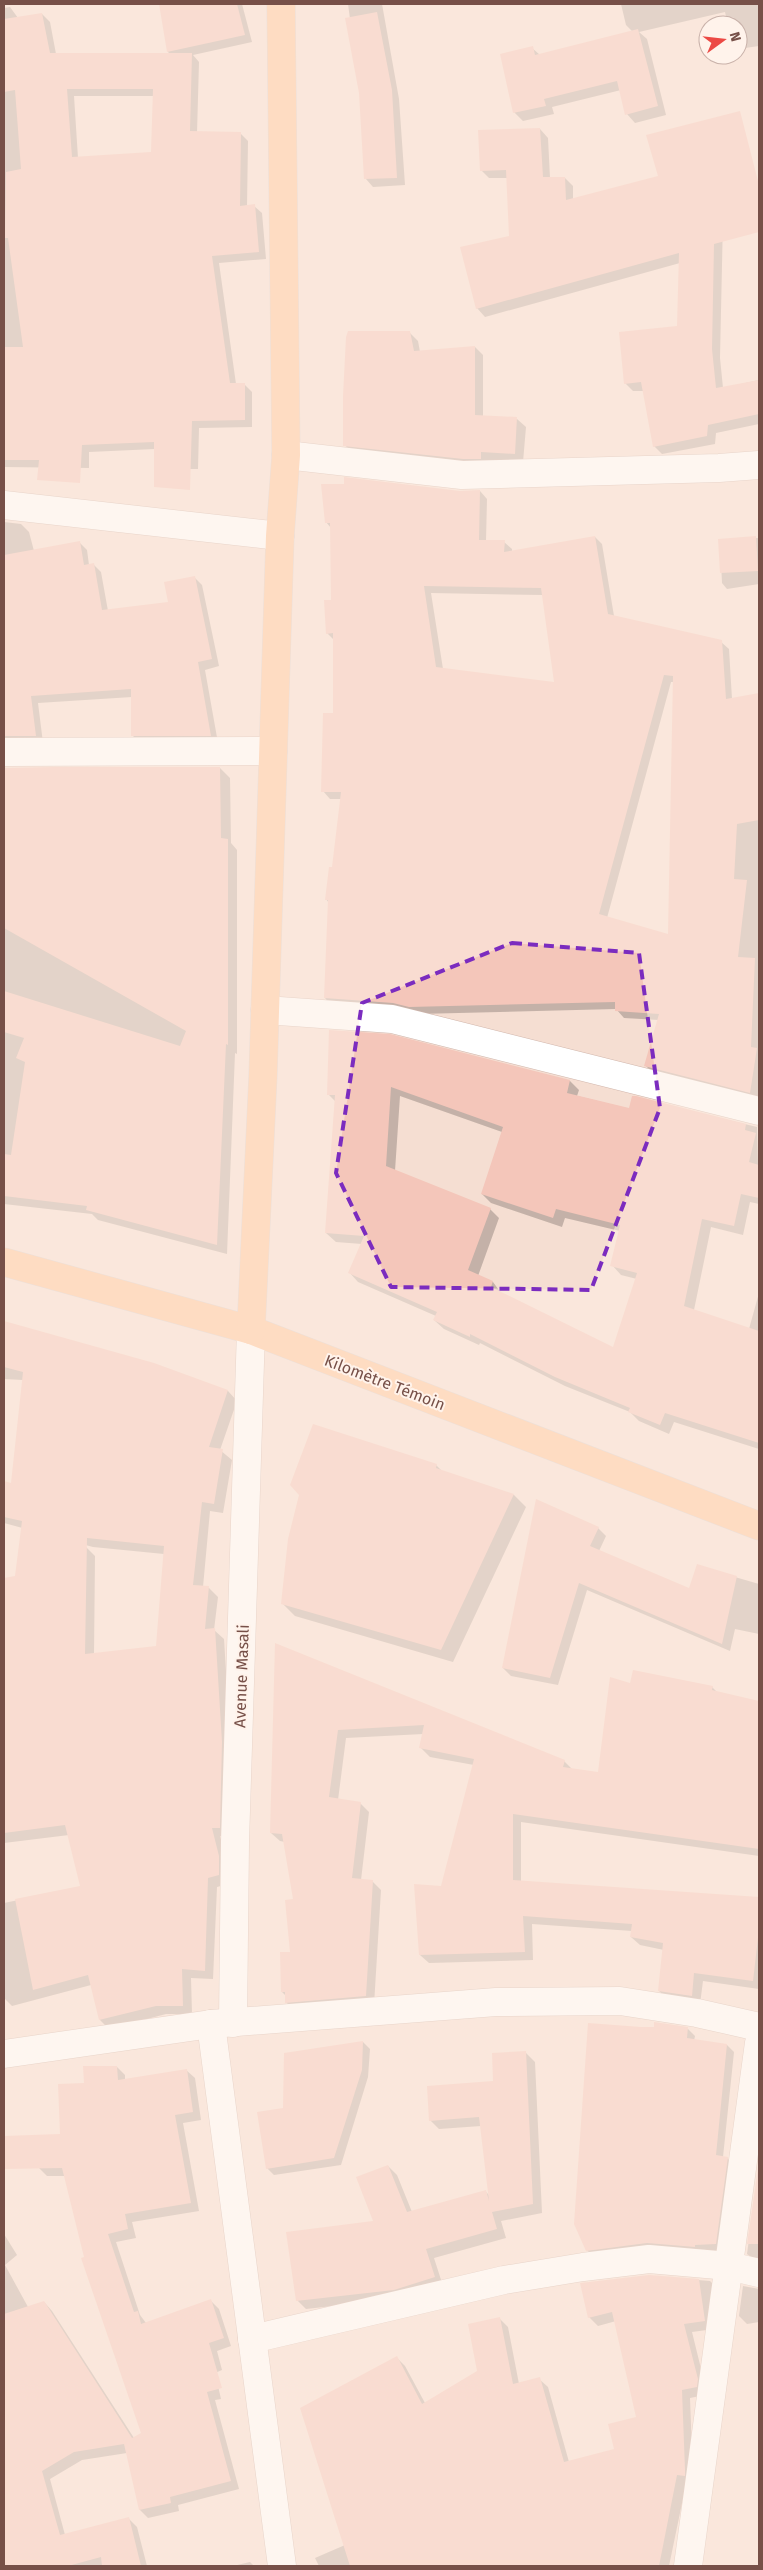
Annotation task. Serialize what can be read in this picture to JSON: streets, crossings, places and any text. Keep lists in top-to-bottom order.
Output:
{
  "streets": {
    "main road": ["Kilomètre Témoin"],
    "street": ["Avenue Masali"]
  },
  "crossings": [
    ["Kilomètre Témoin", "Avenue Masali"]
  ],
  "north": "right"
}
